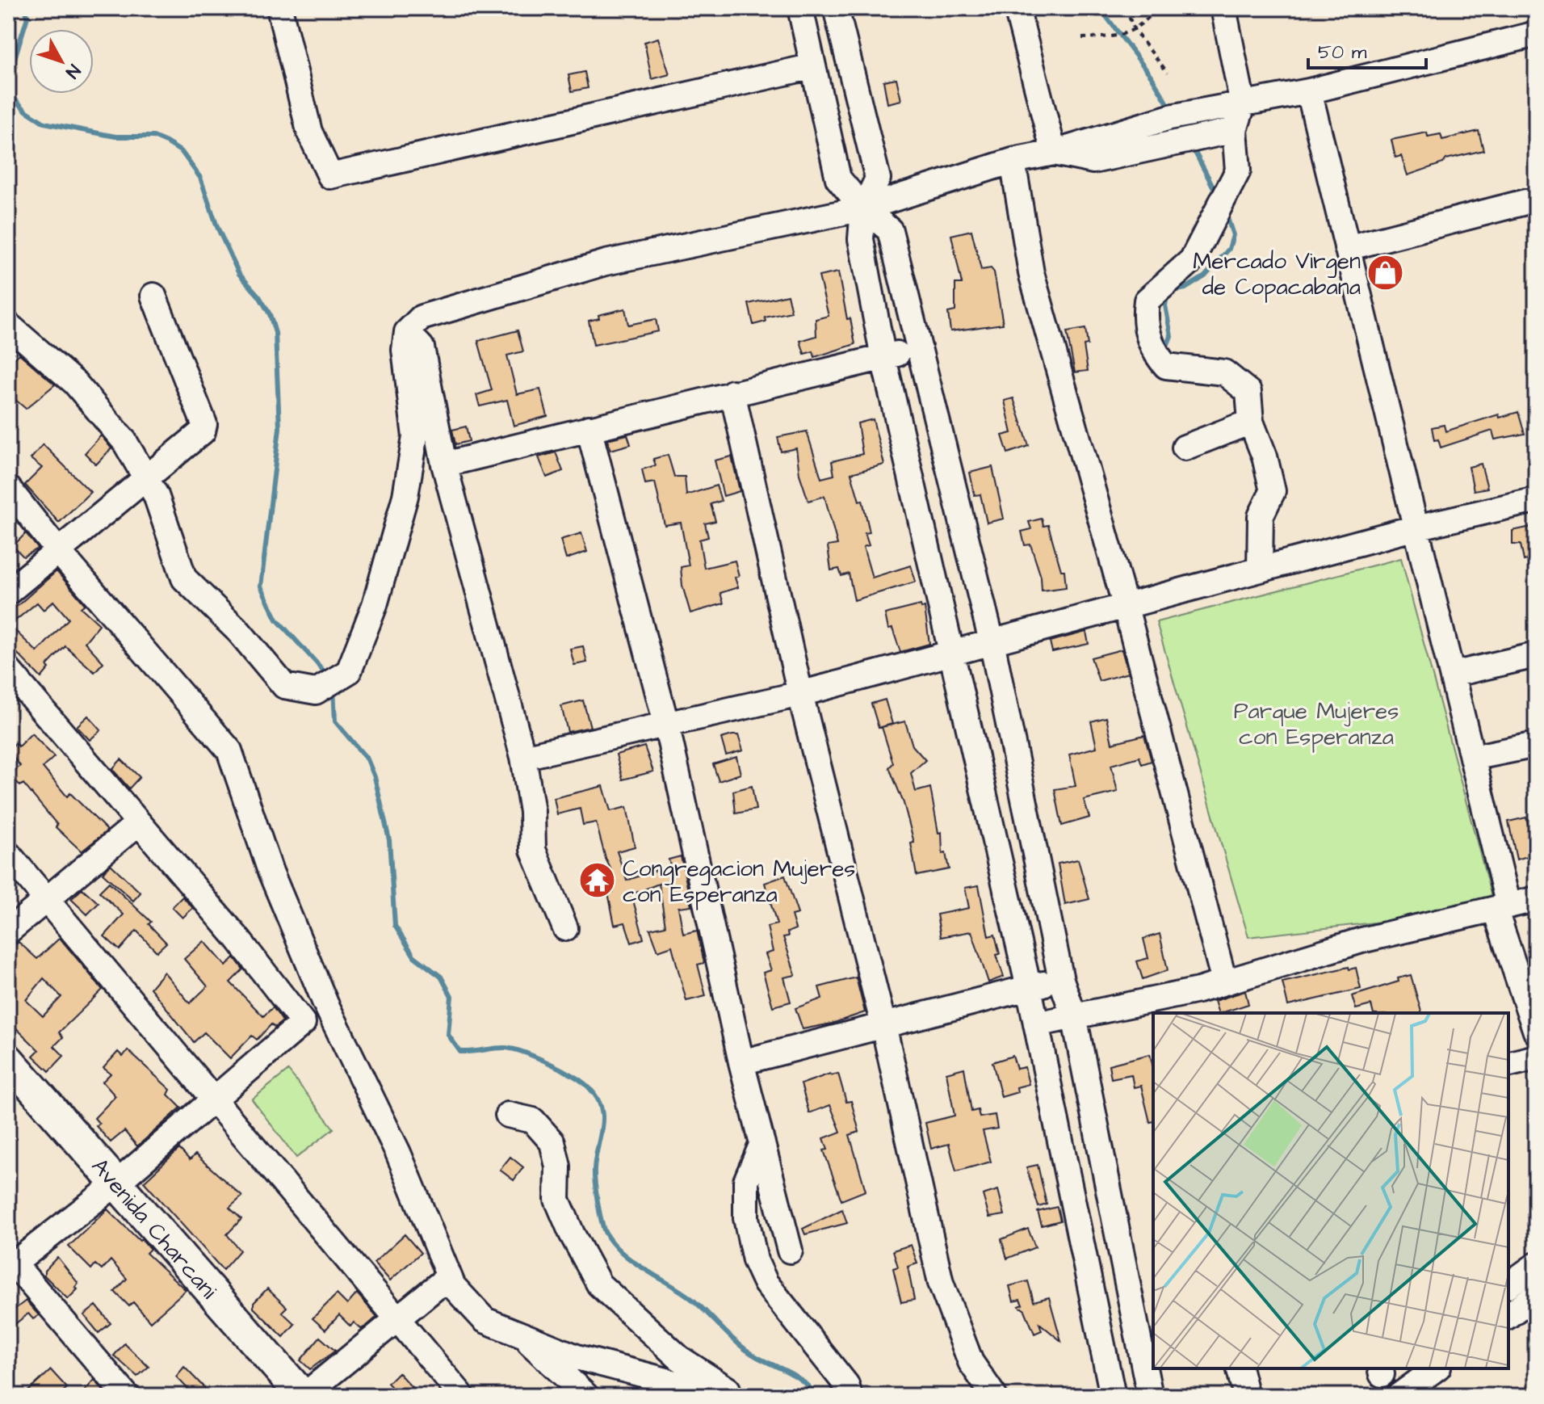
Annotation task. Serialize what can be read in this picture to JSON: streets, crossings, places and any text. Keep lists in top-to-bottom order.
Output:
{
  "streets": {
    "main road": ["Avenida Charcani"]
  },
  "parks": ["Parque Mujeres con Esperanza"],
  "places": {
    "shop": ["Mercado Virgen de Copacabana"],
    "temple": ["Congregacion Mujeres con Esperanza"]
  },
  "scale_bar": "50 m",
  "north": "bottom right"
}
